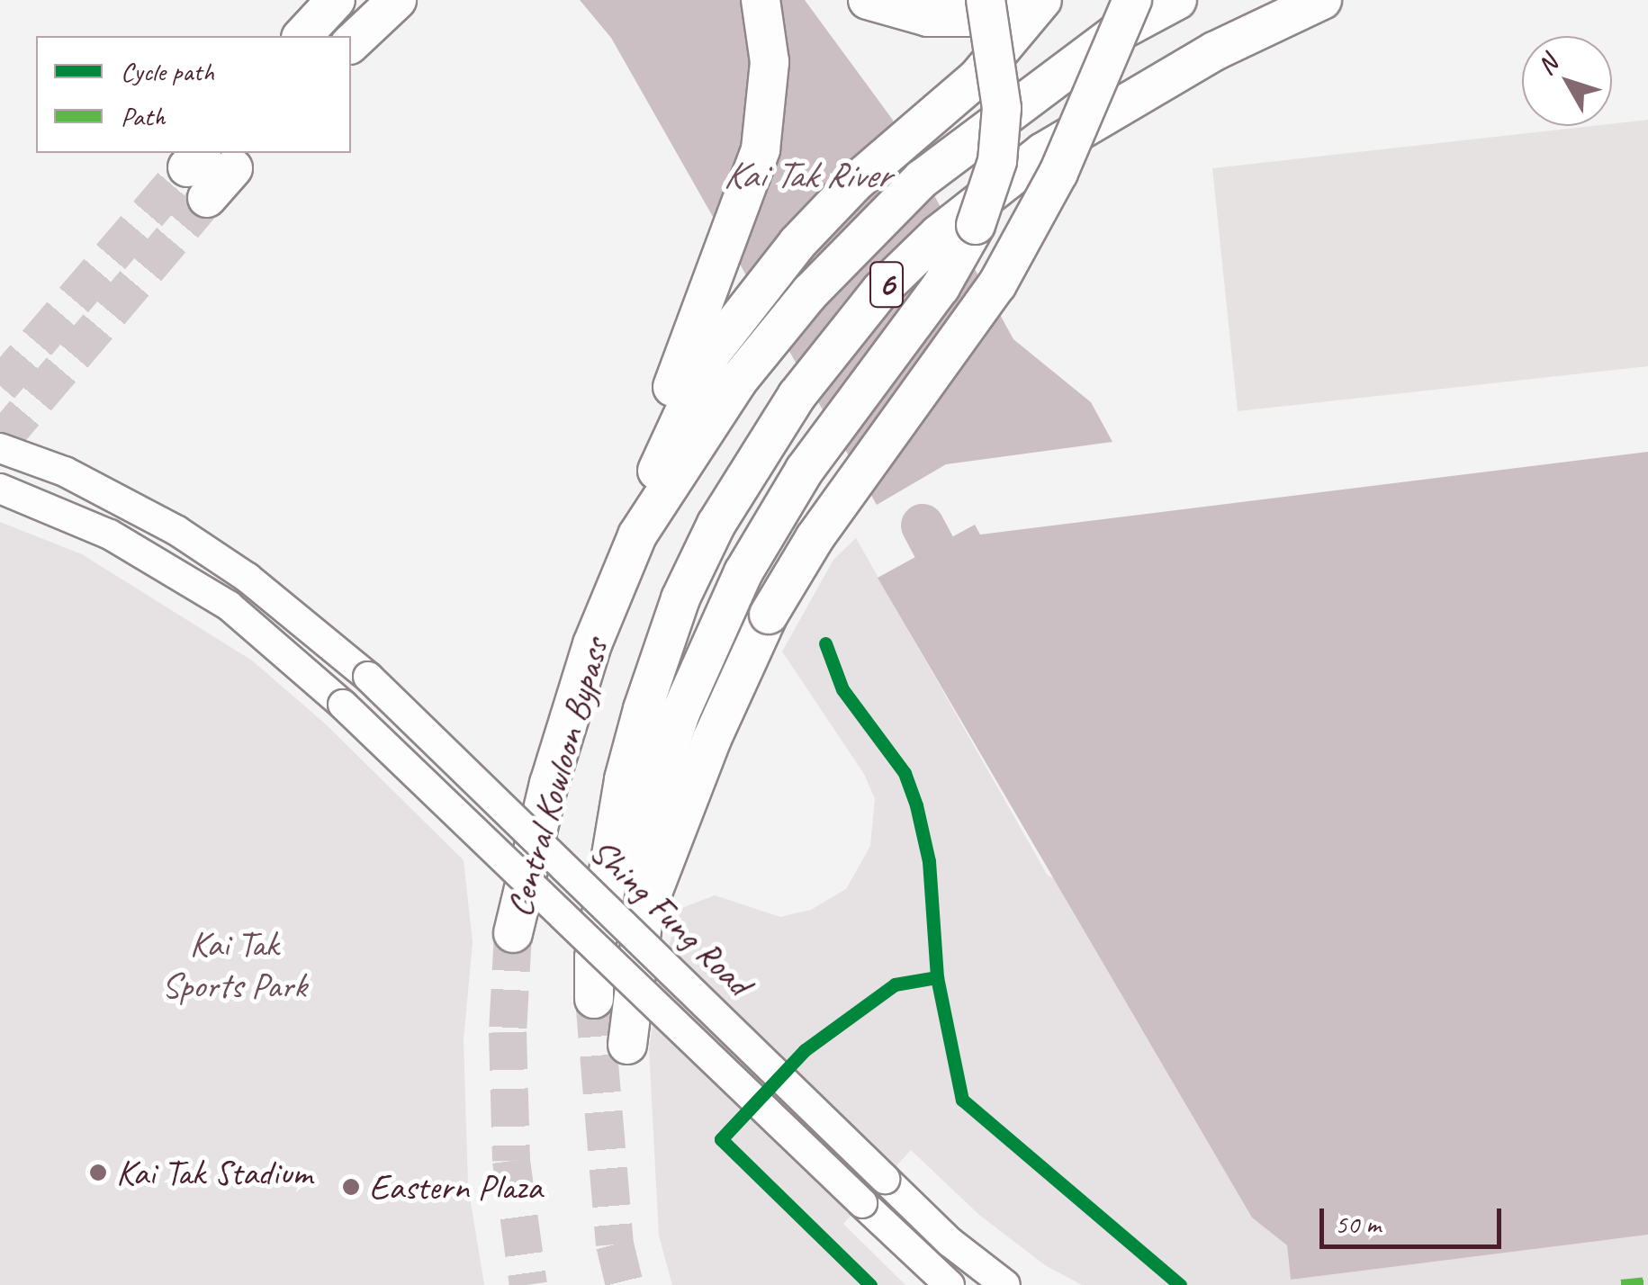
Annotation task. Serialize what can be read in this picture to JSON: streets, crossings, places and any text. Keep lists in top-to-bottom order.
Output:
{
  "streets": {
    "highway": ["6", "Central Kowloon Bypass"],
    "main road": ["Shing Fung Road"]
  },
  "water": ["Kai Tak River"],
  "parks": ["Kai Tak Sports Park"],
  "places": ["Kai Tak Stadium", "Eastern Plaza"],
  "legend": ["Cycle path", "Path"],
  "scale_bar": "50 m",
  "north": "top left"
}
